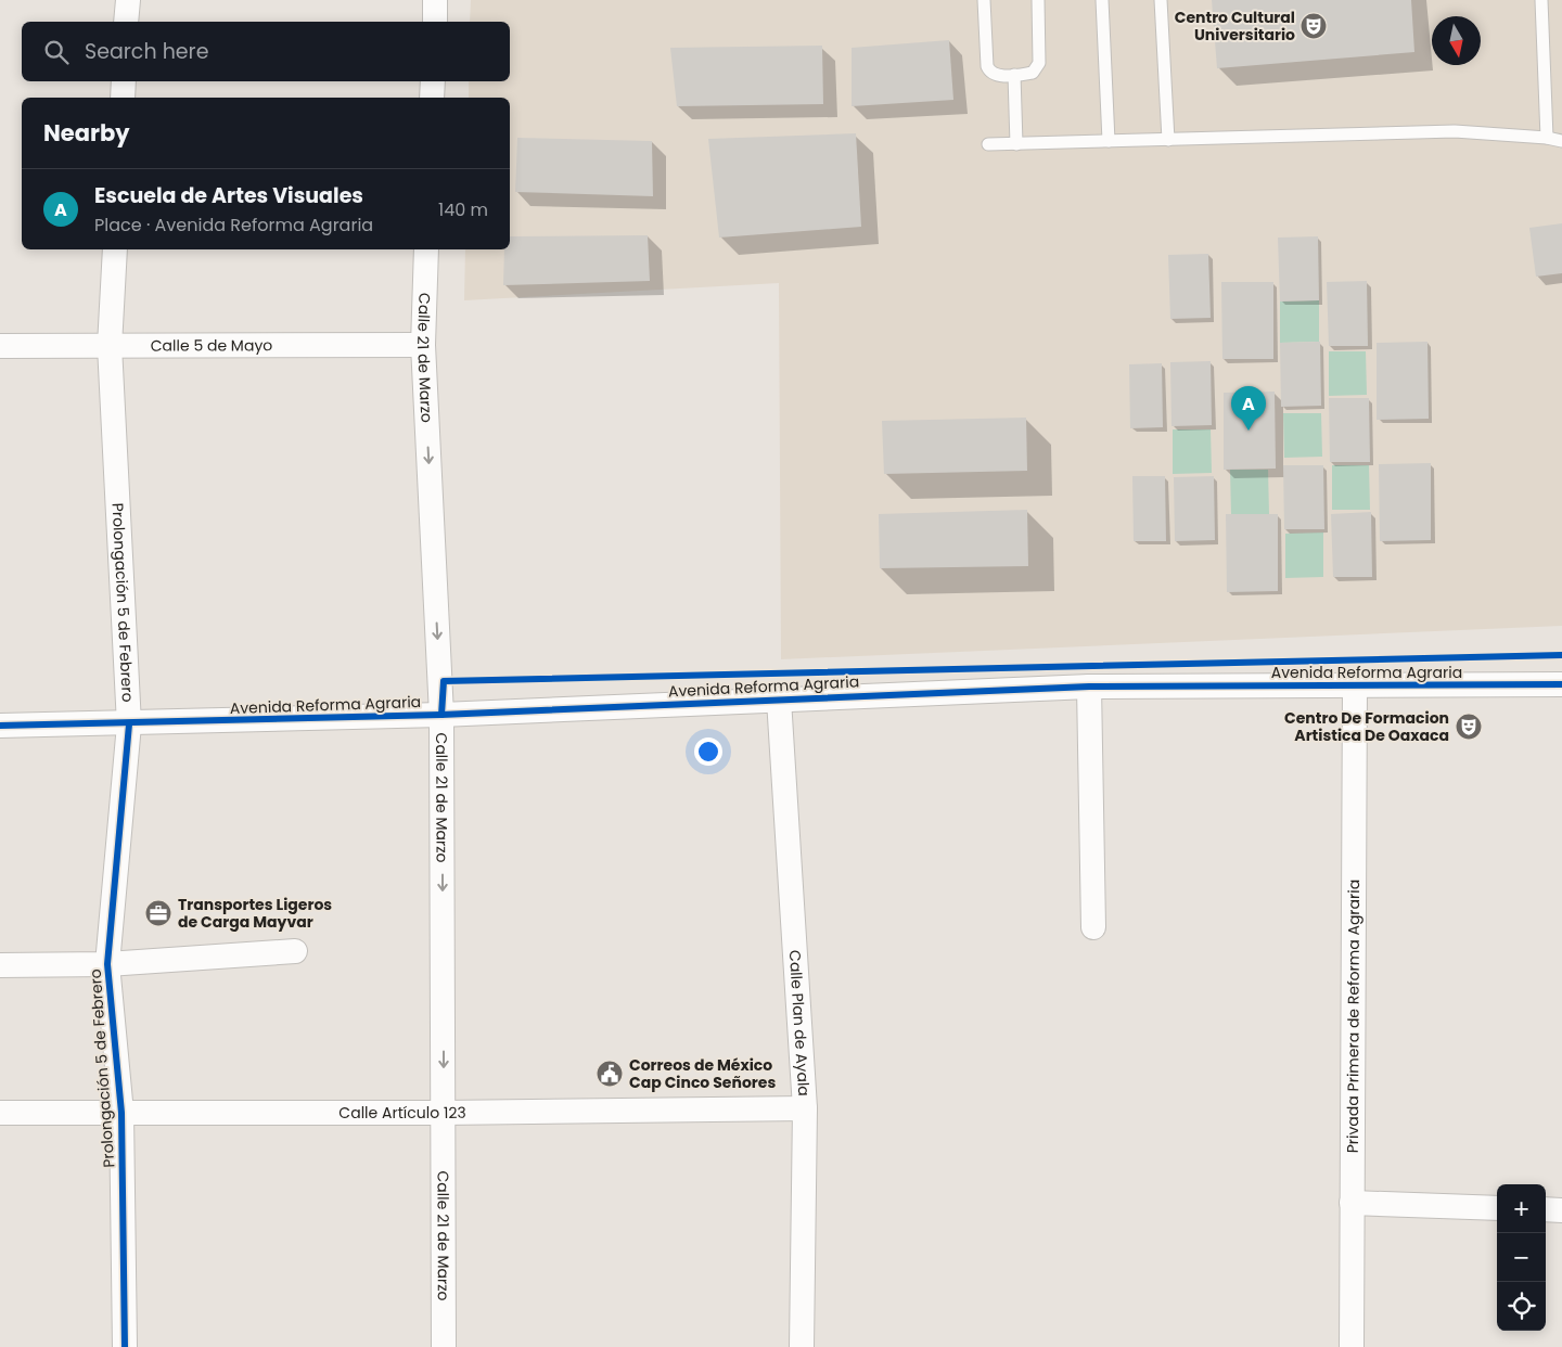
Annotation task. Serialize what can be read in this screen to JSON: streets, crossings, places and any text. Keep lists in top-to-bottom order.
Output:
{
  "streets": {
    "street": [
      "Calle 5 de Mayo",
      "Calle 21 de Marzo",
      "Prolongación 5 de Febrero",
      "Avenida Reforma Agraria",
      "Privada Primera de Reforma Agraria",
      "Calle Plan de Ayala",
      "Calle Artículo 123"
    ]
  },
  "crossings": [
    ["Calle 5 de Mayo", "Calle 21 de Marzo"],
    ["Calle 5 de Mayo", "Prolongación 5 de Febrero"],
    ["Calle 21 de Marzo", "Avenida Reforma Agraria"],
    ["Calle 21 de Marzo", "Calle Artículo 123"],
    ["Prolongación 5 de Febrero", "Avenida Reforma Agraria"],
    ["Prolongación 5 de Febrero", "Calle Artículo 123"],
    ["Avenida Reforma Agraria", "Privada Primera de Reforma Agraria"],
    ["Avenida Reforma Agraria", "Calle Plan de Ayala"],
    ["Calle Plan de Ayala", "Calle Artículo 123"]
  ],
  "one_way": ["Calle 21 de Marzo"],
  "places": {
    "theatre": ["Centro Cultural Universitario", "Centro De Formacion Artistica De Oaxaca"],
    "office": ["Transportes Ligeros de Carga Mayvar"],
    "public building": ["Correos de México Cap Cinco Señores"]
  },
  "north": "bottom",
  "page": {
    "search": "Search here",
    "heading": "Nearby",
    "list": [
      {
        "mark": "A",
        "name": "Escuela de Artes Visuales",
        "note": "Place · Avenida Reforma Agraria",
        "value": "140 m"
      }
    ],
    "pins": "A",
    "map_buttons": ["+", "−"]
  }
}
